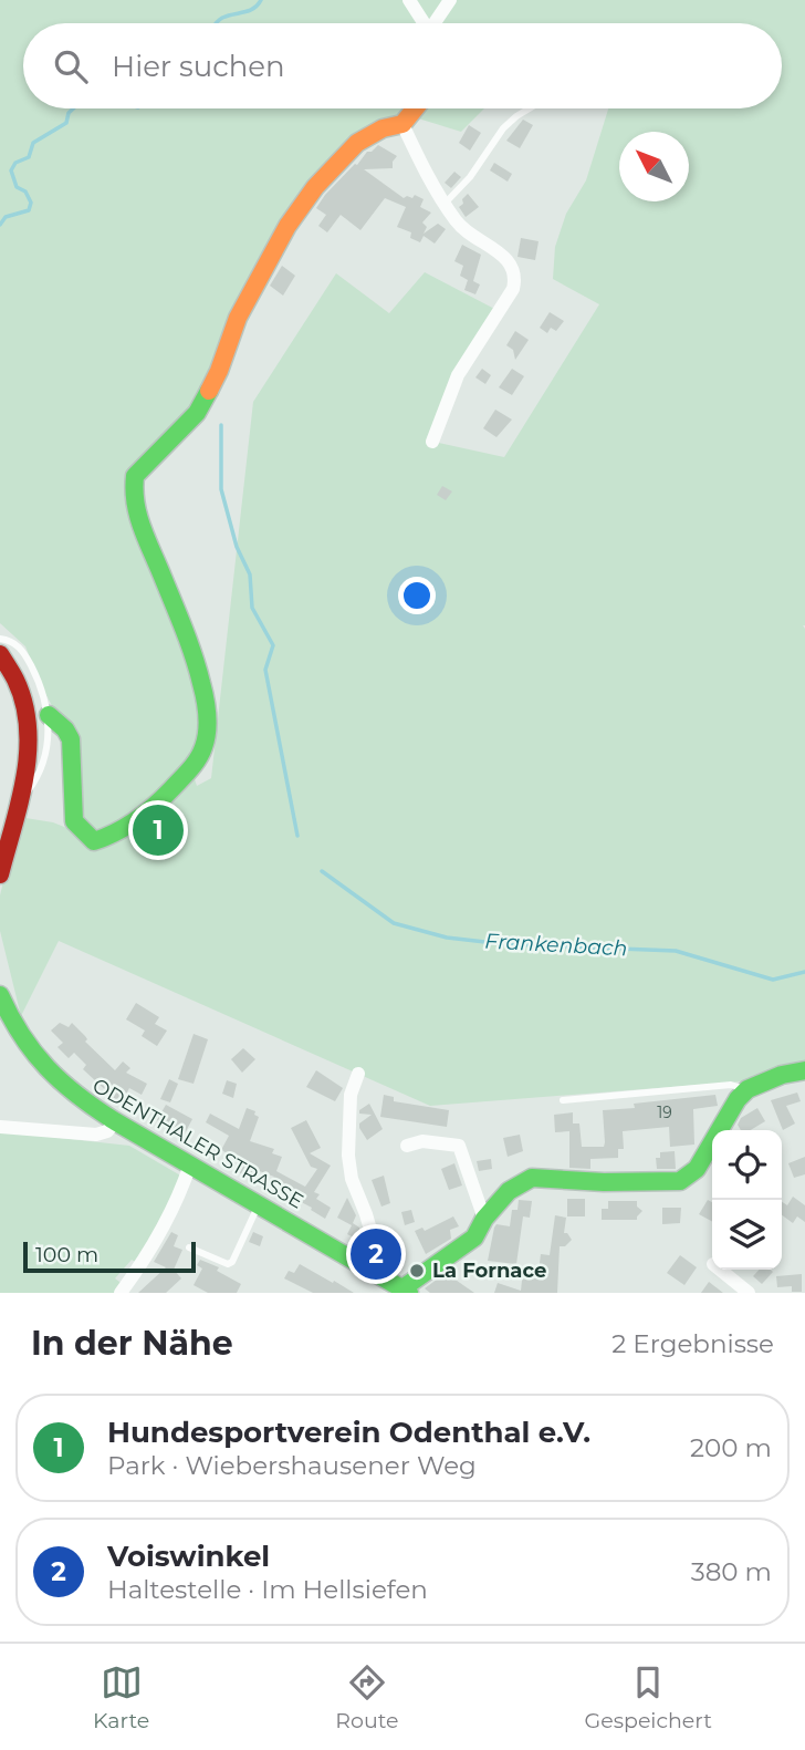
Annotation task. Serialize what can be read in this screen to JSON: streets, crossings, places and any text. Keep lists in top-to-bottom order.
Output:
{
  "streets": {
    "street": ["ODENTHALER STRASSE"]
  },
  "water": ["Frankenbach"],
  "places": ["La Fornace"],
  "house_numbers": ["19"],
  "scale_bar": "100 m",
  "north": "top left",
  "page": {
    "search": "Hier suchen",
    "pins": ["1", "2"],
    "scale": "100 m",
    "heading": ["In der Nähe", "2 Ergebnisse"],
    "list": [
      {
        "mark": "1",
        "name": "Hundesportverein Odenthal e.V.",
        "note": "Park · Wiebershausener Weg",
        "value": "200 m"
      },
      {
        "mark": "2",
        "name": "Voiswinkel",
        "note": "Haltestelle · Im Hellsiefen",
        "value": "380 m"
      }
    ],
    "nav": ["Karte", "Route", "Gespeichert"]
  }
}
